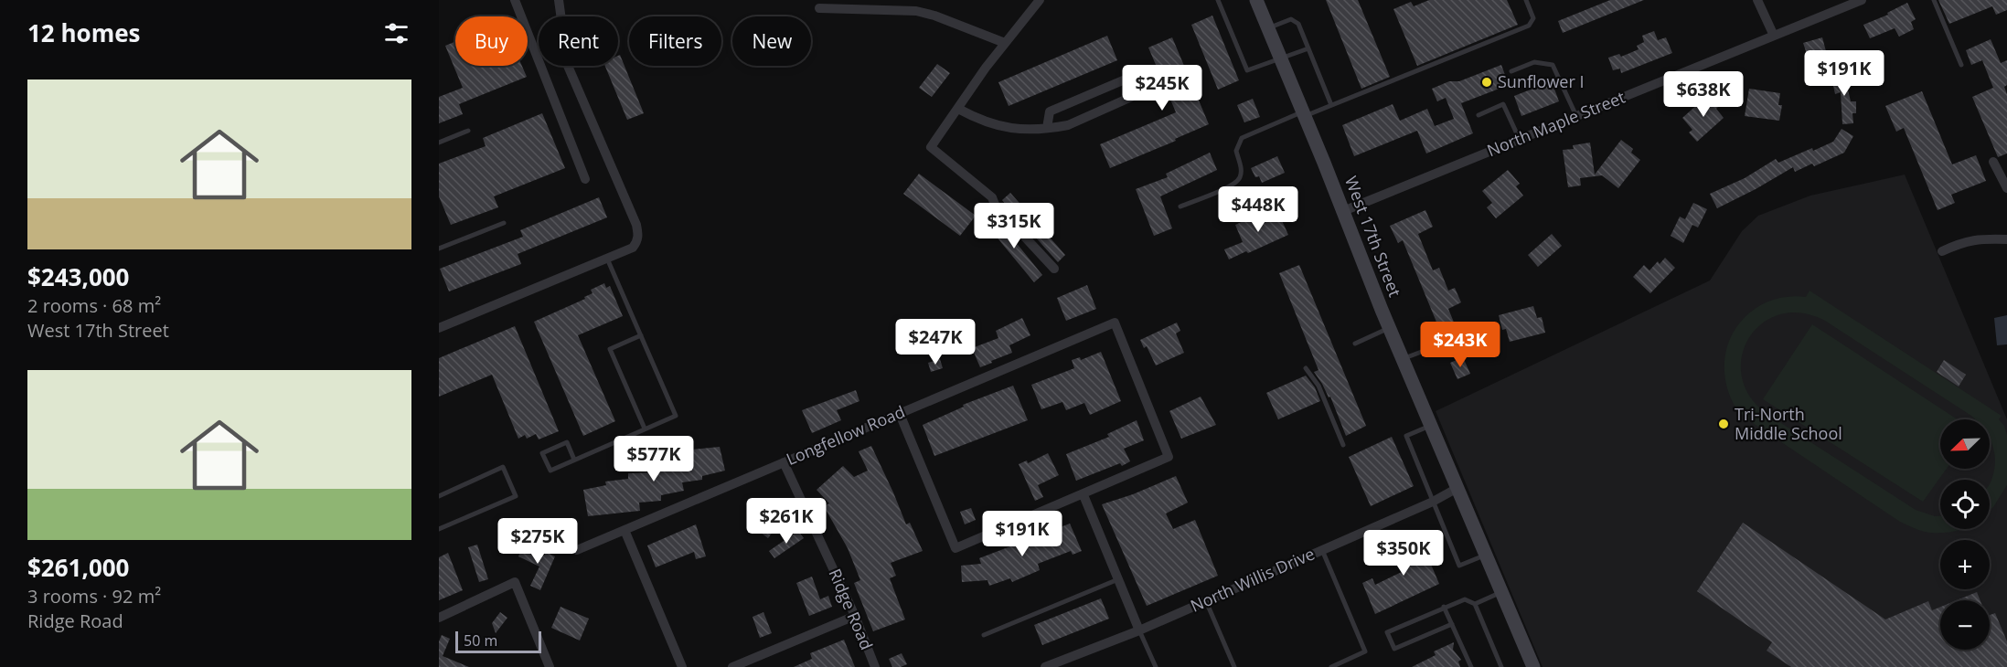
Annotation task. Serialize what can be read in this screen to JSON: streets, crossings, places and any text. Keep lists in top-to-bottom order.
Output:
{
  "streets": {
    "main road": ["West 17th Street"],
    "street": [
      "North Maple Street",
      "Longfellow Road",
      "North Willis Drive",
      "Ridge Road"
    ]
  },
  "crossings": [
    ["North Maple Street", "West 17th Street"],
    ["West 17th Street", "North Willis Drive"],
    ["Longfellow Road", "Ridge Road"]
  ],
  "places": ["Sunflower I", "Tri-North Middle School"],
  "scale_bar": "50 m",
  "north": "bottom left",
  "page": {
    "heading": "12 homes",
    "chip": [
      "Buy",
      "Rent",
      "Filters",
      "New"
    ],
    "price": [
      "$191K",
      "$245K",
      "$638K",
      "$448K",
      "$315K",
      "$247K",
      "$243K",
      "$577K",
      "$261K",
      "$191K",
      "$275K",
      "$350K"
    ],
    "list": [
      {
        "name": "$243,000",
        "note": "2 rooms · 68 m² · West 17th Street"
      },
      {
        "name": "$261,000",
        "note": "3 rooms · 92 m² · Ridge Road"
      }
    ],
    "map_buttons": ["+", "−"],
    "scale": "50 m"
  }
}
